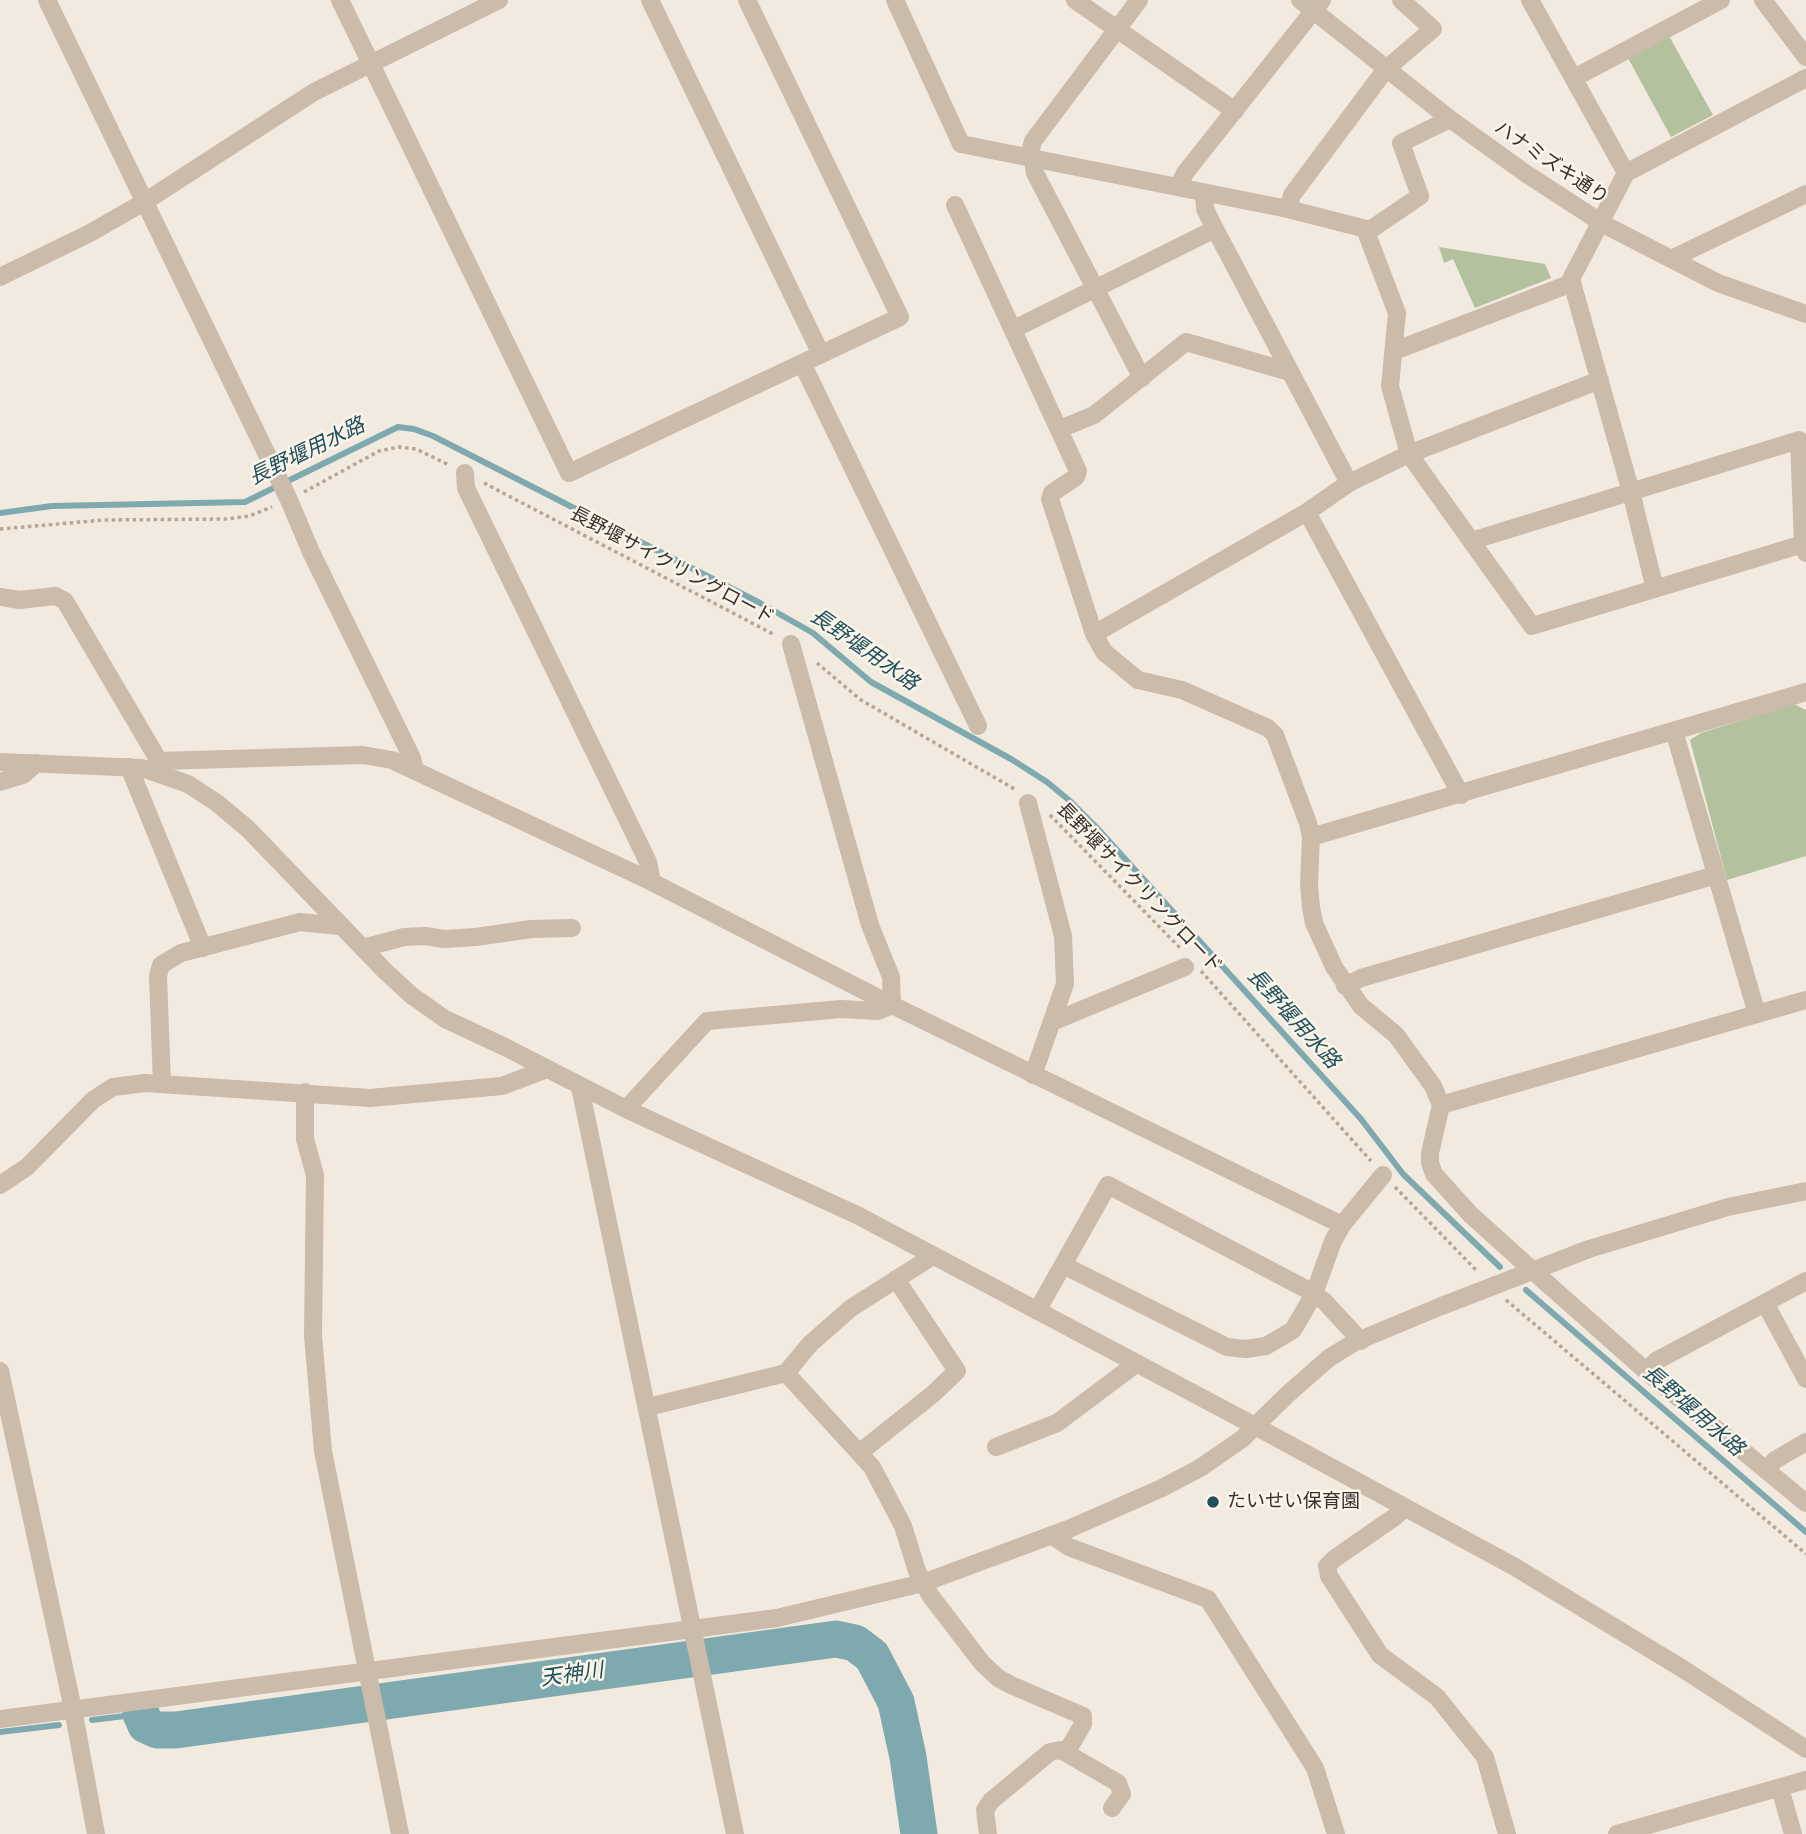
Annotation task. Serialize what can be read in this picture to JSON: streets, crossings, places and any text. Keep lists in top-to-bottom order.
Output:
{
  "streets": {
    "street": ["ハナミズキ通り"],
    "path": ["長野堰サイクリングロード"]
  },
  "water": ["長野堰用水路", "天神川"],
  "places": ["たいせい保育園"]
}
